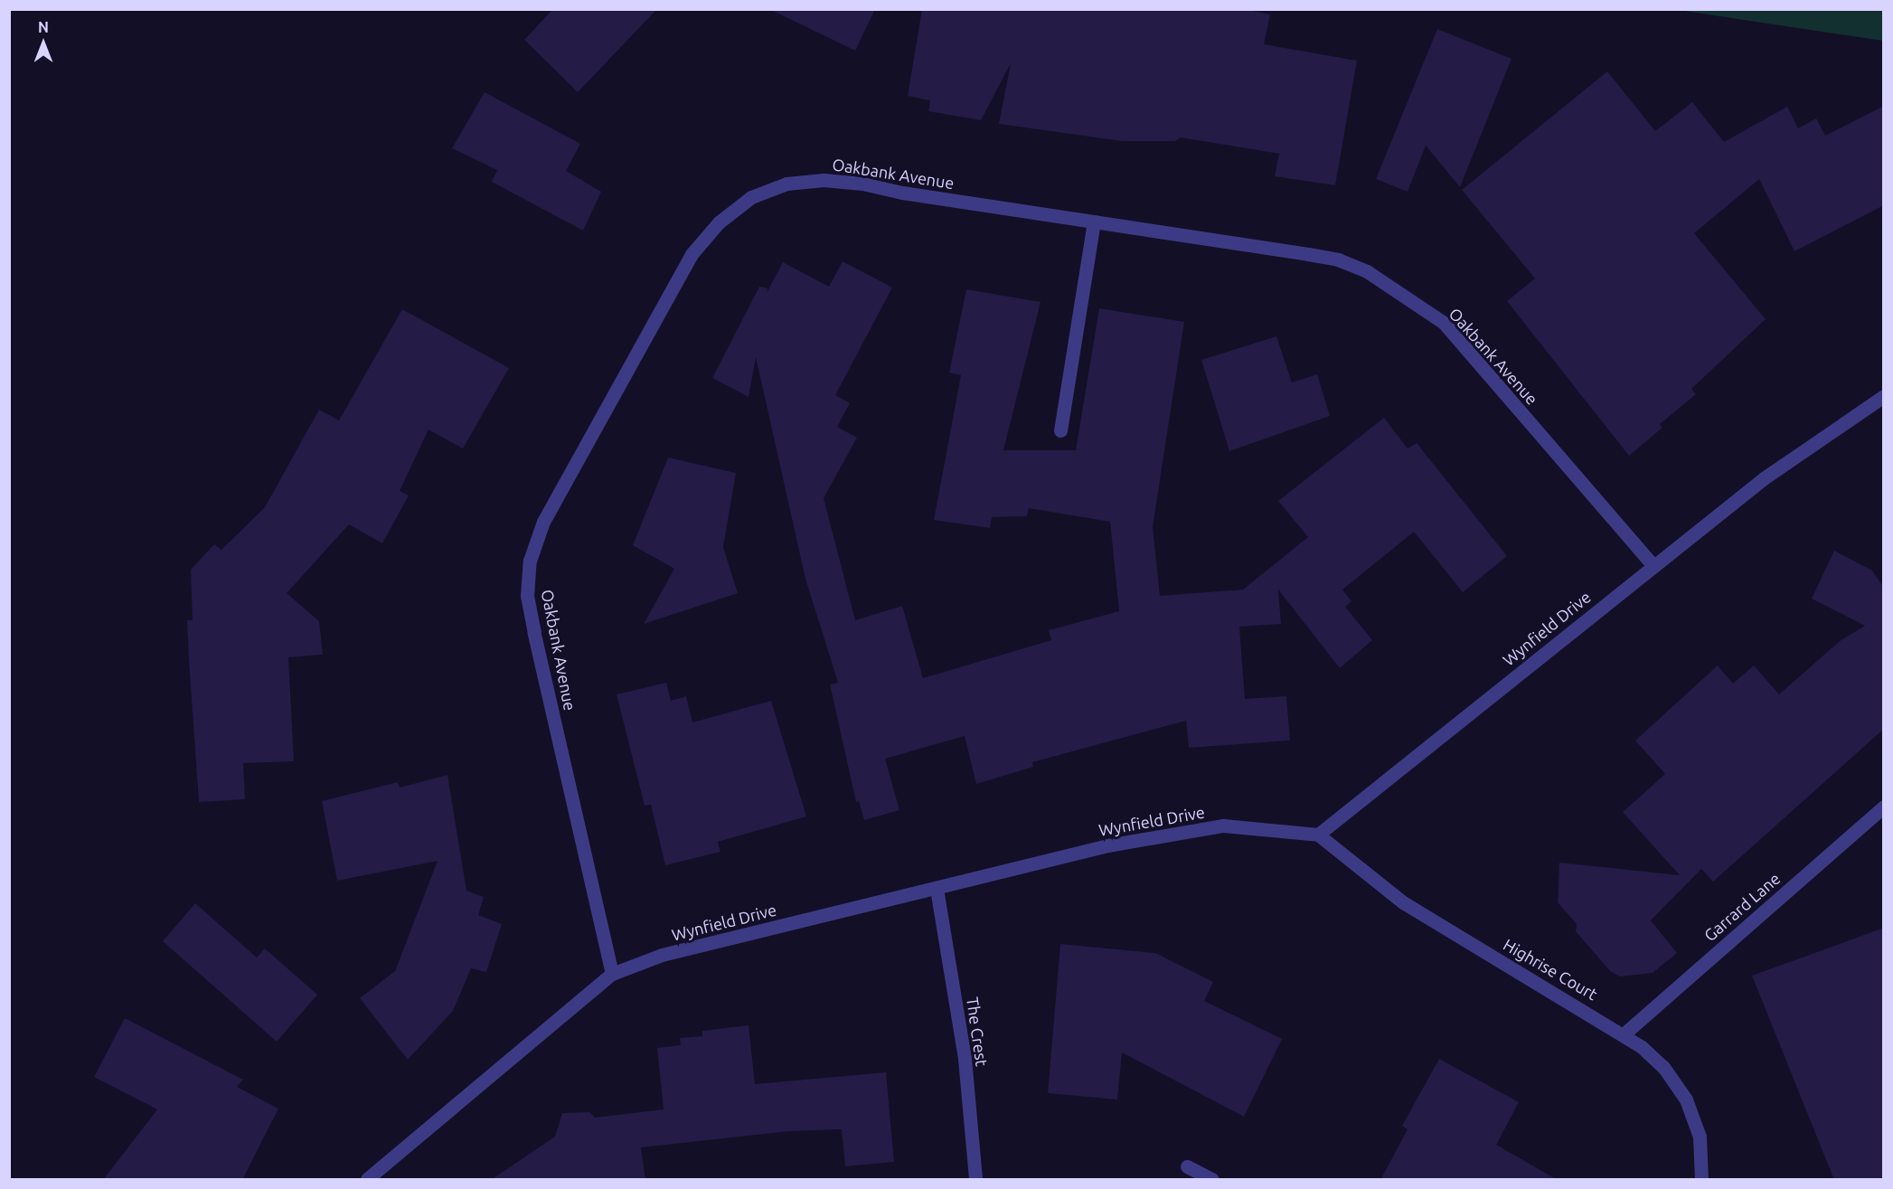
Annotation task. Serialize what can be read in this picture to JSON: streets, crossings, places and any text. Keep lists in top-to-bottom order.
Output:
{
  "streets": {
    "street": [
      "Oakbank Avenue",
      "Wynfield Drive",
      "Garrard Lane",
      "Highrise Court",
      "The Crest"
    ]
  },
  "crossings": [
    ["Oakbank Avenue", "Wynfield Drive"],
    ["Wynfield Drive", "Highrise Court"],
    ["Wynfield Drive", "The Crest"],
    ["Garrard Lane", "Highrise Court"]
  ],
  "north": "top"
}
